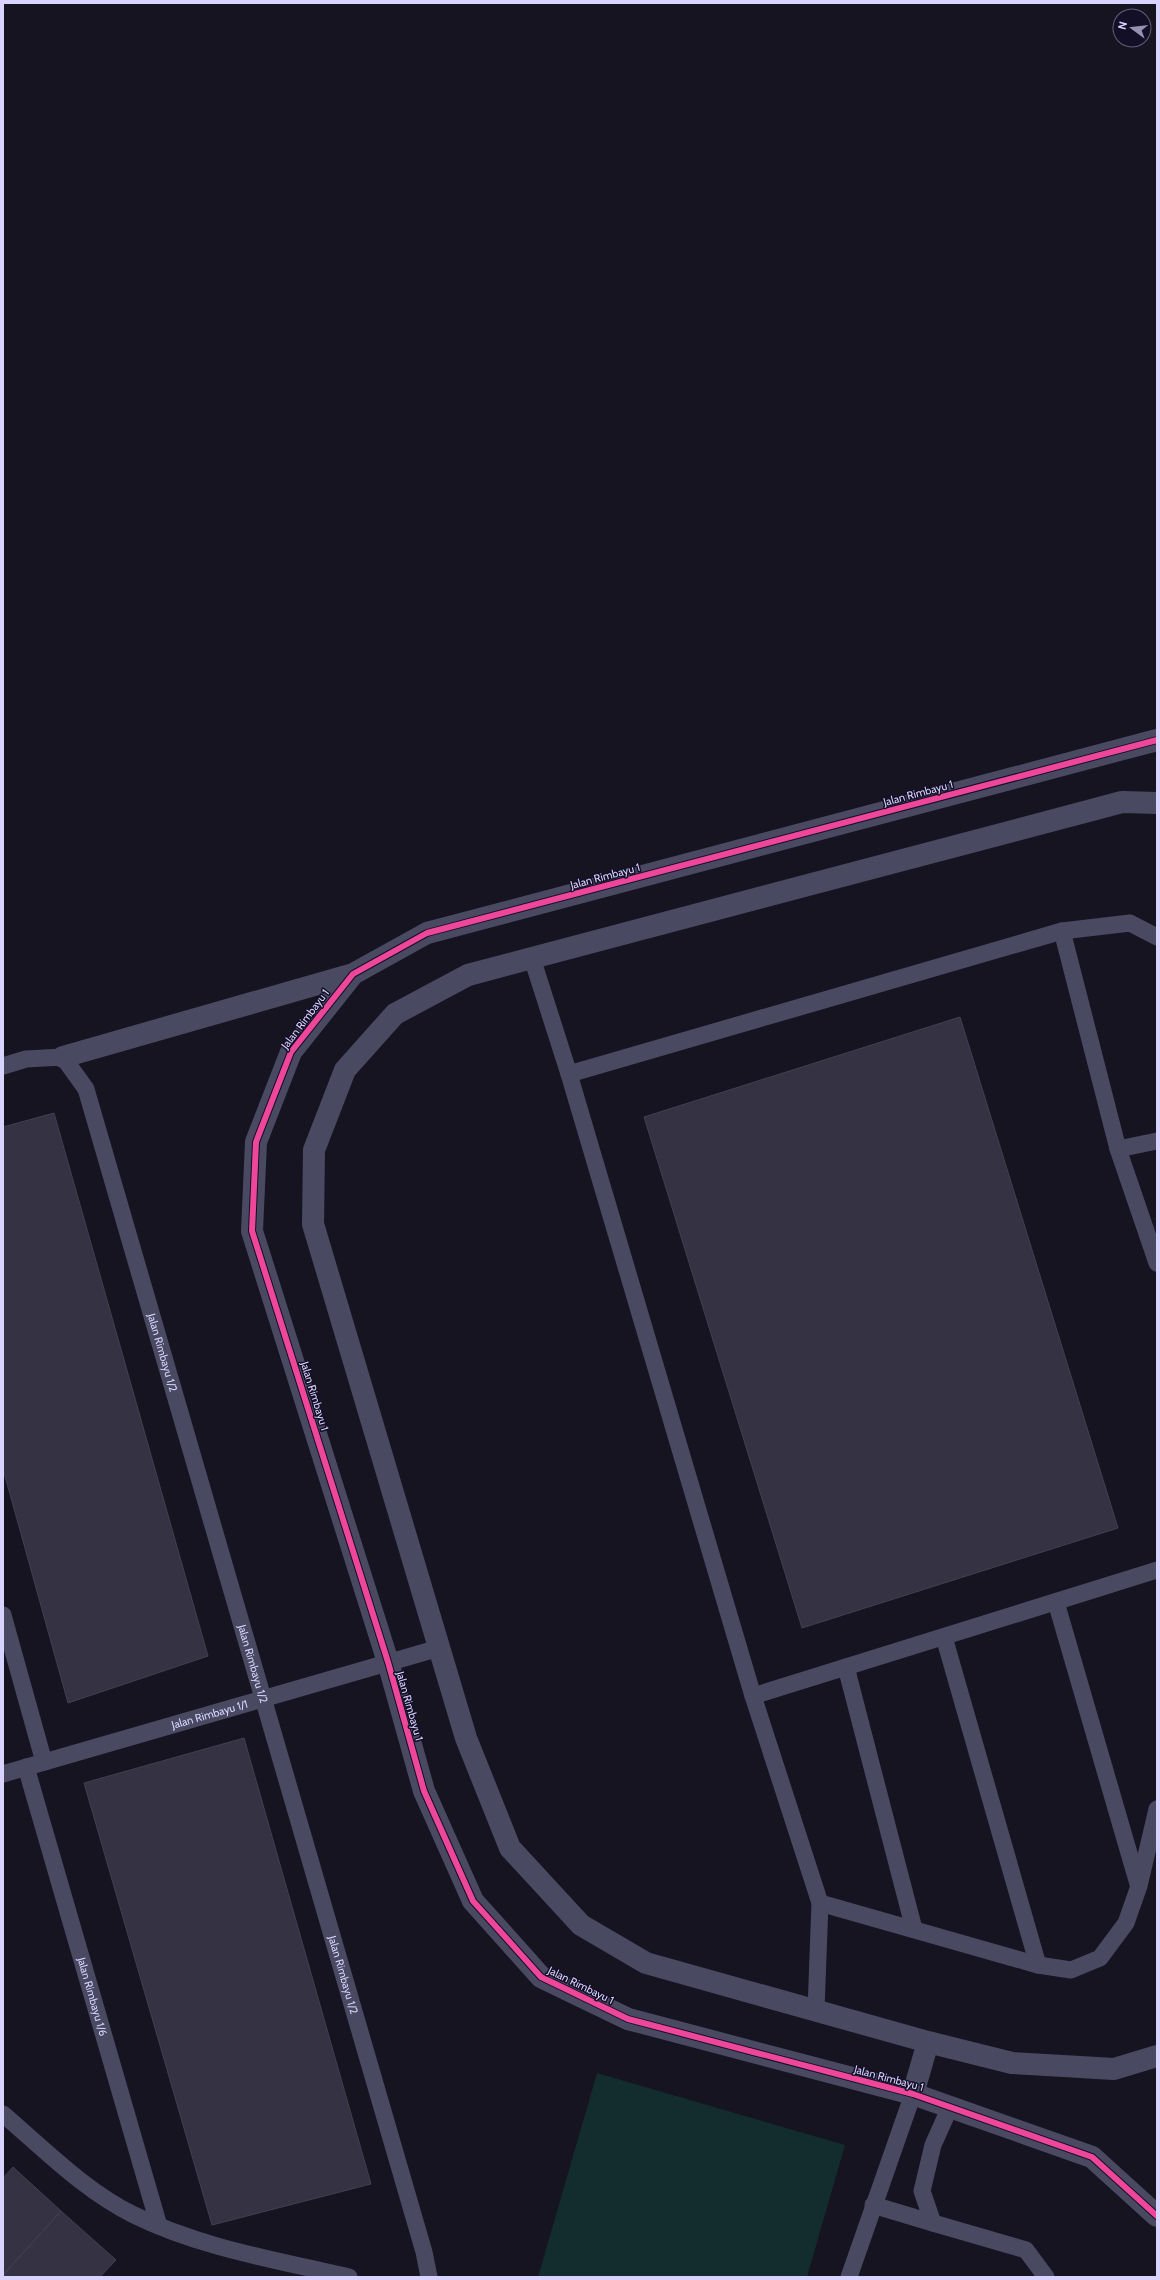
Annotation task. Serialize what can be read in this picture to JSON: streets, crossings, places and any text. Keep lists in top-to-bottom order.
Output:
{
  "streets": {
    "street": ["Jalan Rimbayu 1"],
    "lane": ["Jalan Rimbayu 1/2", "Jalan Rimbayu 1/1", "Jalan Rimbayu 1/6"]
  },
  "crossings": [
    ["Jalan Rimbayu 1", "Jalan Rimbayu 1/1"],
    ["Jalan Rimbayu 1/2", "Jalan Rimbayu 1/1"],
    ["Jalan Rimbayu 1/1", "Jalan Rimbayu 1/6"]
  ],
  "north": "left"
}
